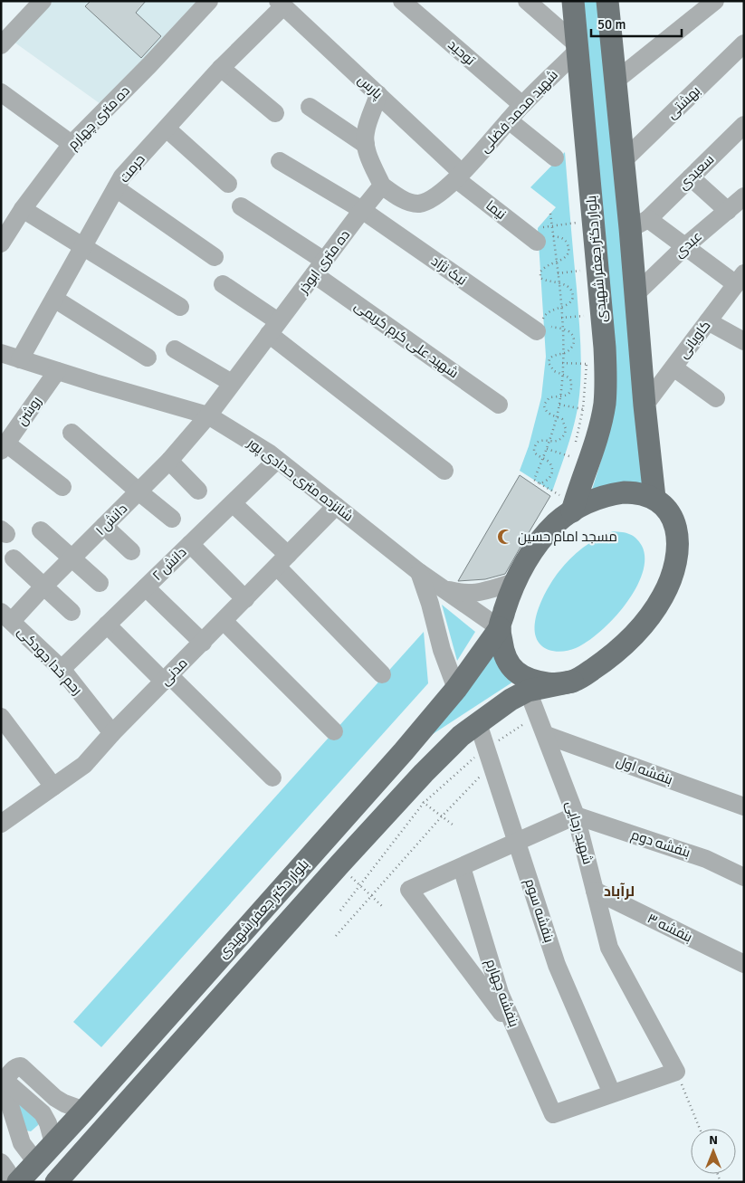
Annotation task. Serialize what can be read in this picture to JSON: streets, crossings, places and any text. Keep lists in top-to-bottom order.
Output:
{
  "streets": {
    "main road": ["بلوار دکتر جعفر شهیدی"],
    "street": [
      "توحید",
      "پارس",
      "بهشتی",
      "شهید محمد فضلی",
      "ده متری چهارم",
      "حرمت",
      "سعیدی",
      "نیما",
      "عبدی",
      "ده متری ابوذر",
      "نیک نژاد",
      "شهید علی کرم کریمی",
      "کاویانی",
      "روشن",
      "شانزده متری حدادی پور",
      "دانش ۱",
      "دانش ۲",
      "رحم خدا جودکی",
      "مدنی",
      "بنفشه اول",
      "شهید رجایی",
      "بنفشه دوم",
      "بنفشه سوم",
      "بنفشه ۳",
      "بنفشه چهارم"
    ]
  },
  "crossings": [
    ["توحید", "شهید محمد فضلی"],
    ["پارس", "شهید محمد فضلی"],
    ["پارس", "حرمت"],
    ["پارس", "نیما"],
    ["شهید محمد فضلی", "نیما"],
    ["شهید محمد فضلی", "بلوار دکتر جعفر شهیدی"],
    ["شهید محمد فضلی", "ده متری ابوذر"],
    ["حرمت", "شانزده متری حدادی پور"],
    ["بلوار دکتر جعفر شهیدی", "شانزده متری حدادی پور"],
    ["بلوار دکتر جعفر شهیدی", "شهید رجایی"],
    ["بلوار دکتر جعفر شهیدی", "بنفشه سوم"],
    ["ده متری ابوذر", "نیک نژاد"],
    ["ده متری ابوذر", "شهید علی کرم کریمی"],
    ["ده متری ابوذر", "شانزده متری حدادی پور"],
    ["ده متری ابوذر", "دانش ۱"],
    ["روشن", "شانزده متری حدادی پور"],
    ["شانزده متری حدادی پور", "دانش ۱"],
    ["شانزده متری حدادی پور", "دانش ۲"],
    ["شانزده متری حدادی پور", "مدنی"],
    ["دانش ۱", "رحم خدا جودکی"],
    ["دانش ۲", "رحم خدا جودکی"],
    ["رحم خدا جودکی", "مدنی"],
    ["بنفشه اول", "شهید رجایی"],
    ["شهید رجایی", "بنفشه دوم"],
    ["شهید رجایی", "بنفشه ۳"],
    ["بنفشه سوم", "بنفشه چهارم"]
  ],
  "districts": ["لرآباد"],
  "places": {
    "mosque": ["مسجد امام حسین"]
  },
  "scale_bar": "50 m",
  "north": "top"
}
